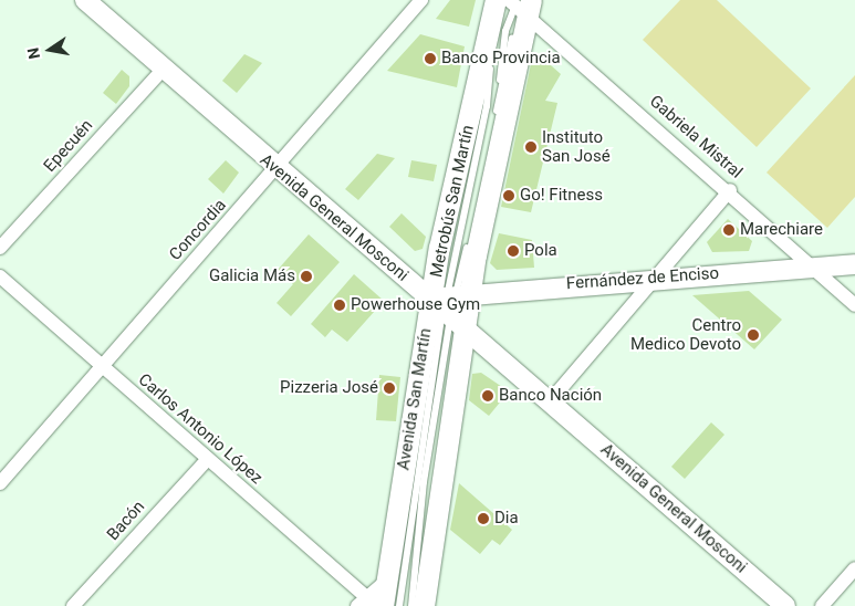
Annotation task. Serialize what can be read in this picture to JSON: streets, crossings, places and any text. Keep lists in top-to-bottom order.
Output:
{
  "streets": {
    "main road": ["Avenida General Mosconi", "Fernández de Enciso", "Avenida San Martín"],
    "street": [
      "Gabriela Mistral",
      "Epecuén",
      "Concordia",
      "Carlos Antonio López",
      "Bacón"
    ],
    "lane": ["Metrobús San Martín"]
  },
  "crossings": [
    ["Gabriela Mistral", "Metrobús San Martín"],
    ["Gabriela Mistral", "Fernández de Enciso"],
    ["Gabriela Mistral", "Avenida San Martín"],
    ["Epecuén", "Avenida General Mosconi"],
    ["Metrobús San Martín", "Avenida General Mosconi"],
    ["Metrobús San Martín", "Fernández de Enciso"],
    ["Metrobús San Martín", "Avenida San Martín"],
    ["Avenida General Mosconi", "Concordia"],
    ["Avenida General Mosconi", "Fernández de Enciso"],
    ["Avenida General Mosconi", "Avenida San Martín"],
    ["Concordia", "Carlos Antonio López"],
    ["Fernández de Enciso", "Avenida San Martín"],
    ["Avenida San Martín", "Carlos Antonio López"],
    ["Carlos Antonio López", "Bacón"]
  ],
  "places": [
    "Banco Provincia",
    "Instituto San José",
    "Go! Fitness",
    "Marechiare",
    "Pola",
    "Galicia Más",
    "Powerhouse Gym",
    "Centro Medico Devoto",
    "Pizzeria José",
    "Banco Nación",
    "Dia"
  ],
  "north": "left"
}
